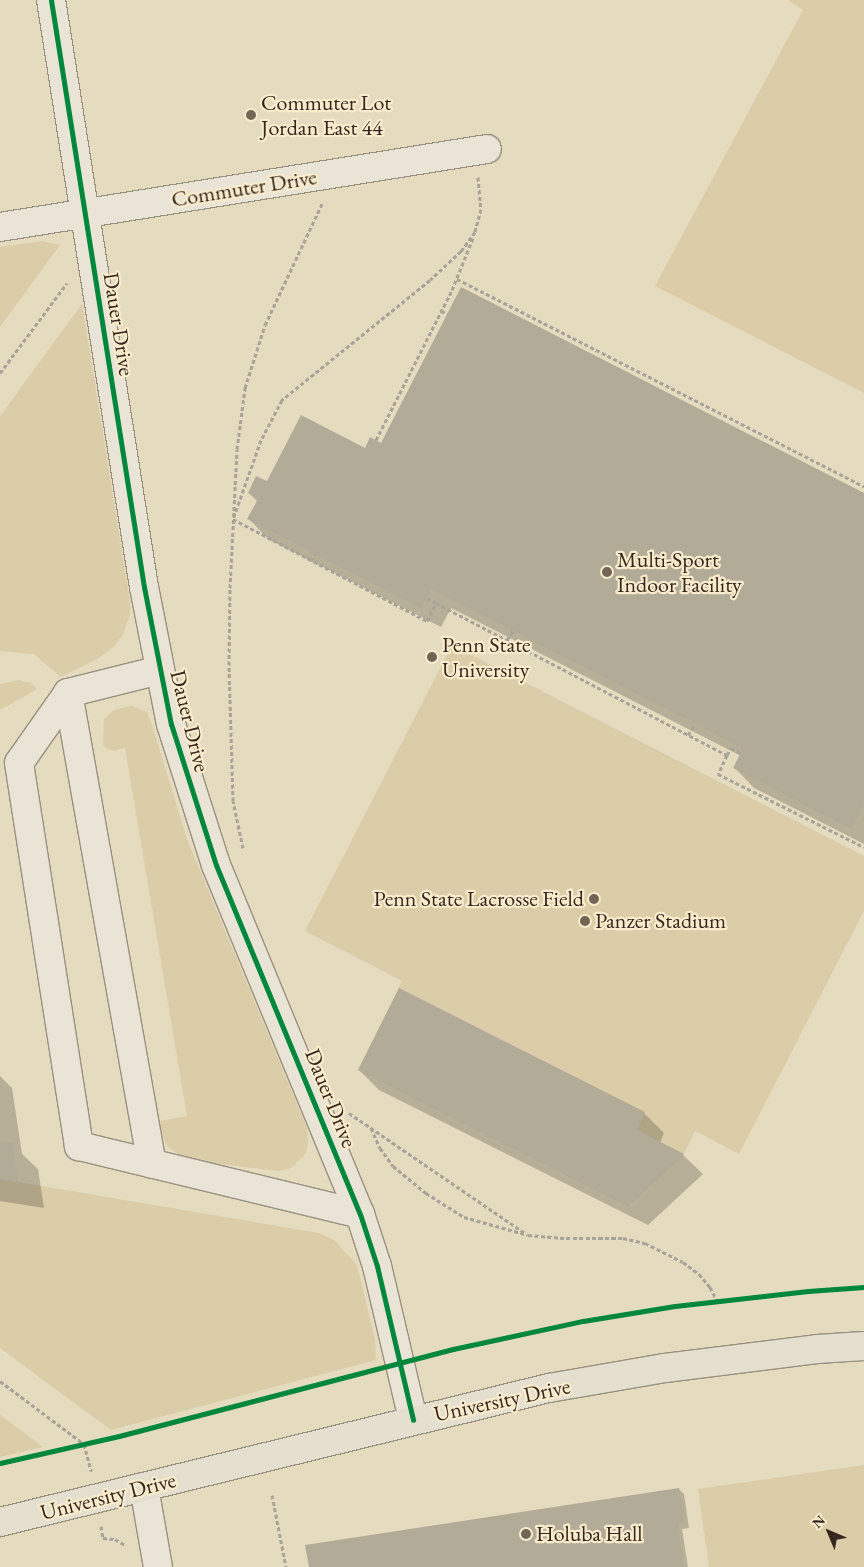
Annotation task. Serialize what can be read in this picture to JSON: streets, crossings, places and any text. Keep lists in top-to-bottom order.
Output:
{
  "streets": {
    "main road": ["University Drive"],
    "street": ["Commuter Drive", "Dauer Drive"]
  },
  "crossings": [
    ["Commuter Drive", "Dauer Drive"],
    ["Dauer Drive", "University Drive"]
  ],
  "places": [
    "Commuter Lot Jordan East 44",
    "Multi-Sport Indoor Facility",
    "Penn State University",
    "Penn State Lacrosse Field",
    "Panzer Stadium",
    "Holuba Hall"
  ],
  "north": "top left"
}
